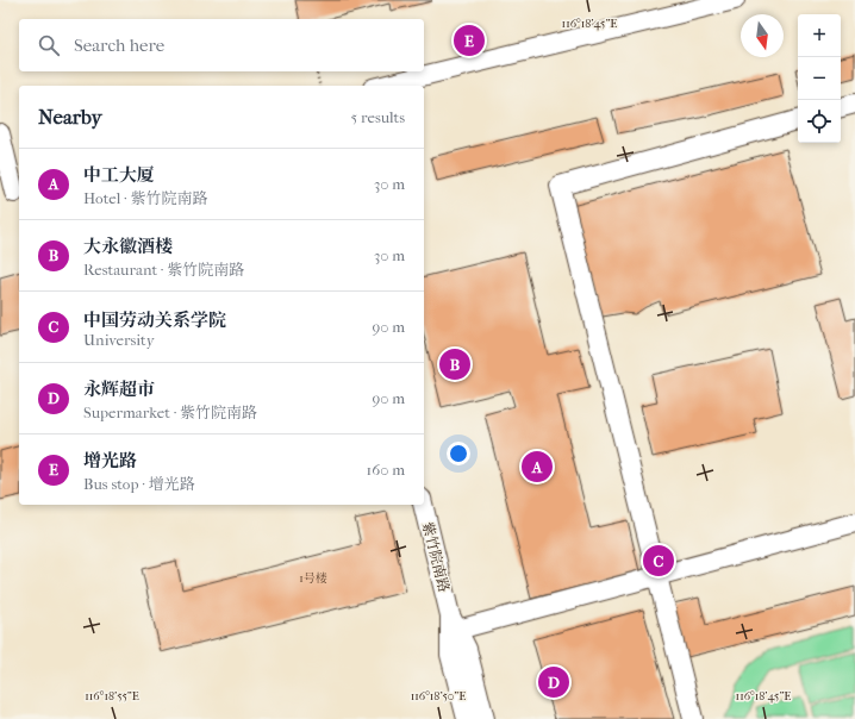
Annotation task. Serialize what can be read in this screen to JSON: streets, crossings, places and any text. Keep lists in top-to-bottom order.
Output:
{
  "streets": {
    "street": ["紫竹院南路"]
  },
  "house_numbers": ["1号楼"],
  "north": "bottom",
  "page": {
    "map_buttons": ["+", "−"],
    "search": "Search here",
    "pins": [
      "E",
      "B",
      "A",
      "C",
      "D"
    ],
    "heading": ["Nearby", "5 results"],
    "list": [
      {
        "mark": "A",
        "name": "中工大厦",
        "note": "Hotel · 紫竹院南路",
        "value": "30 m"
      },
      {
        "mark": "B",
        "name": "大永徽酒楼",
        "note": "Restaurant · 紫竹院南路",
        "value": "30 m"
      },
      {
        "mark": "C",
        "name": "中国劳动关系学院",
        "note": "University",
        "value": "90 m"
      },
      {
        "mark": "D",
        "name": "永辉超市",
        "note": "Supermarket · 紫竹院南路",
        "value": "90 m"
      },
      {
        "mark": "E",
        "name": "增光路",
        "note": "Bus stop · 增光路",
        "value": "160 m"
      }
    ]
  },
  "coordinates": ["116°18'45\"E", "116°18'55\"E", "116°18'50\"E"]
}
